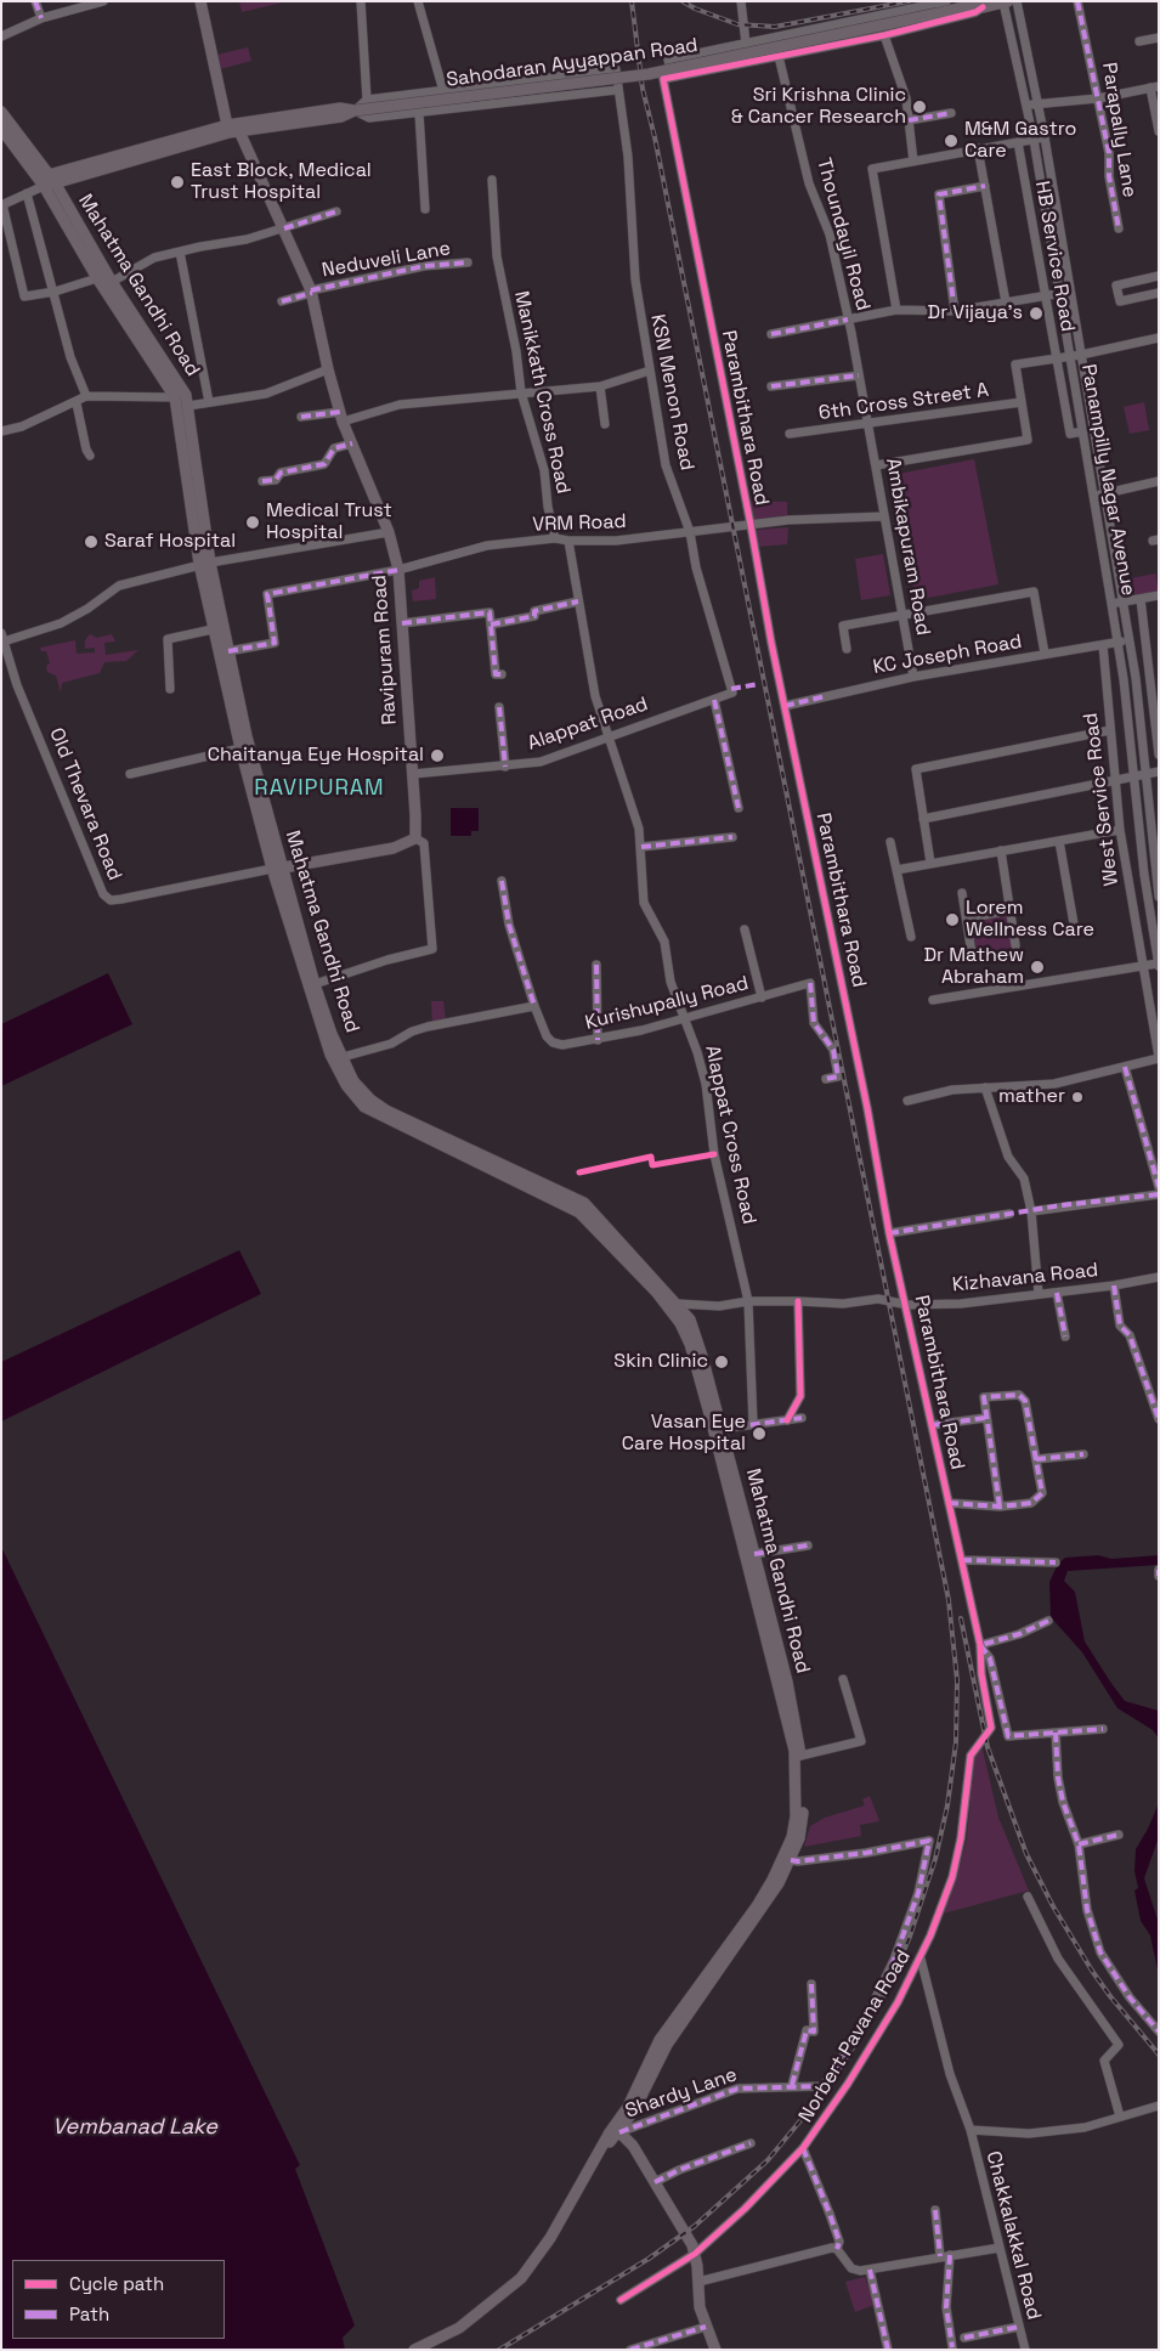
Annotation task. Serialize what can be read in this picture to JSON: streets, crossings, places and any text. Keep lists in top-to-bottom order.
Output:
{
  "streets": {
    "main road": ["Sahodaran Ayyappan Road", "Mahatma Gandhi Road", "Ravipuram Road"],
    "street": [
      "Parapally Lane",
      "Thoundayil Road",
      "HB Service Road",
      "Neduveli Lane",
      "Manikkath Cross Road",
      "KSN Menon Road",
      "6th Cross Street A",
      "Parambithara Road",
      "Panampilly Nagar Avenue",
      "VRM Road",
      "Ambikapuram Road",
      "KC Joseph Road",
      "Alappat Road",
      "West Service Road",
      "Old Thevara Road",
      "Kurishupally Road",
      "Alappat Cross Road",
      "Kizhavana Road",
      "Norbert Pavana Road",
      "Shardy Lane",
      "Chakkalakkal Road"
    ]
  },
  "crossings": [
    ["Sahodaran Ayyappan Road", "Mahatma Gandhi Road"],
    ["Sahodaran Ayyappan Road", "Panampilly Nagar Avenue"],
    ["Sahodaran Ayyappan Road", "Ravipuram Road"],
    ["Thoundayil Road", "6th Cross Street A"],
    ["Thoundayil Road", "Ambikapuram Road"],
    ["HB Service Road", "Panampilly Nagar Avenue"],
    ["Neduveli Lane", "Ravipuram Road"],
    ["Mahatma Gandhi Road", "VRM Road"],
    ["Mahatma Gandhi Road", "Old Thevara Road"],
    ["Mahatma Gandhi Road", "Kizhavana Road"],
    ["Mahatma Gandhi Road", "Shardy Lane"],
    ["Manikkath Cross Road", "VRM Road"],
    ["KSN Menon Road", "VRM Road"],
    ["KSN Menon Road", "Alappat Road"],
    ["6th Cross Street A", "Ambikapuram Road"],
    ["Parambithara Road", "VRM Road"],
    ["Parambithara Road", "KC Joseph Road"],
    ["Parambithara Road", "Kizhavana Road"],
    ["Parambithara Road", "Norbert Pavana Road"],
    ["Panampilly Nagar Avenue", "KC Joseph Road"],
    ["VRM Road", "Ambikapuram Road"],
    ["VRM Road", "Ravipuram Road"],
    ["VRM Road", "Alappat Cross Road"],
    ["Ambikapuram Road", "KC Joseph Road"],
    ["Ravipuram Road", "Alappat Road"],
    ["KC Joseph Road", "West Service Road"],
    ["Alappat Road", "Alappat Cross Road"],
    ["Kurishupally Road", "Alappat Cross Road"],
    ["Alappat Cross Road", "Kizhavana Road"],
    ["Norbert Pavana Road", "Chakkalakkal Road"]
  ],
  "districts": ["RAVIPURAM"],
  "water": ["Vembanad Lake"],
  "places": [
    "Sri Krishna Clinic & Cancer Research",
    "M&M Gastro Care",
    "East Block, Medical Trust Hospital",
    "Dr Vijaya's",
    "Medical Trust Hospital",
    "Saraf Hospital",
    "Chaitanya Eye Hospital",
    "Lorem Wellness Care",
    "Dr Mathew Abraham",
    "mather",
    "Skin Clinic",
    "Vasan Eye Care Hospital"
  ],
  "legend": ["Cycle path", "Path"]
}
